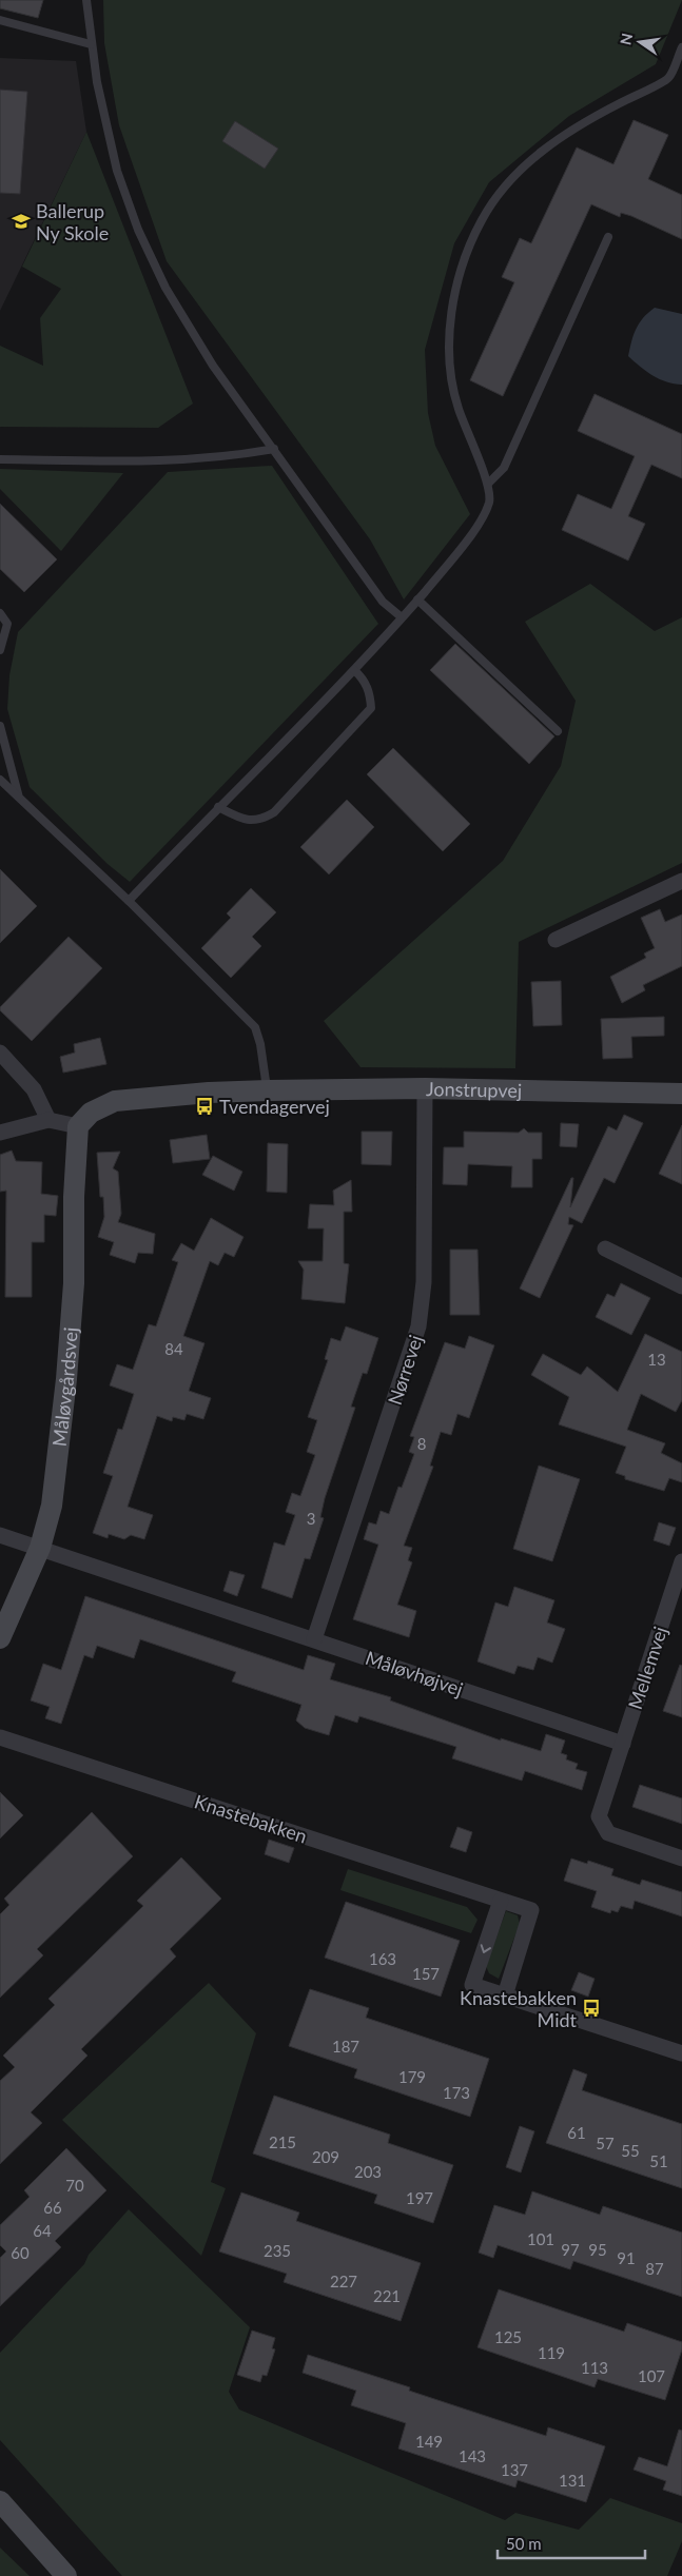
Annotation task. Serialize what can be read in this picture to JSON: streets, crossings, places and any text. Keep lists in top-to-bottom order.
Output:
{
  "streets": {
    "street": [
      "Jonstrupvej",
      "Nørrevej",
      "Måløvgårdsvej",
      "Mellemvej",
      "Måløvhøjvej",
      "Knastebakken"
    ]
  },
  "crossings": [
    ["Jonstrupvej", "Nørrevej"],
    ["Jonstrupvej", "Måløvgårdsvej"],
    ["Nørrevej", "Måløvhøjvej"],
    ["Måløvgårdsvej", "Måløvhøjvej"],
    ["Mellemvej", "Måløvhøjvej"]
  ],
  "places": {
    "school or university": ["Ballerup Ny Skole"],
    "bus stop": ["Tvendagervej", "Knastebakken Midt"]
  },
  "house_numbers": [
    "84",
    "13",
    "8",
    "3",
    "163",
    "157",
    "187",
    "179",
    "173",
    "61",
    "215",
    "57",
    "55",
    "209",
    "51",
    "203",
    "70",
    "197",
    "66",
    "64",
    "101",
    "97",
    "95",
    "235",
    "60",
    "91",
    "87",
    "227",
    "221",
    "125",
    "119",
    "113",
    "107",
    "149",
    "143",
    "137",
    "131"
  ],
  "scale_bar": "50 m",
  "north": "left"
}
